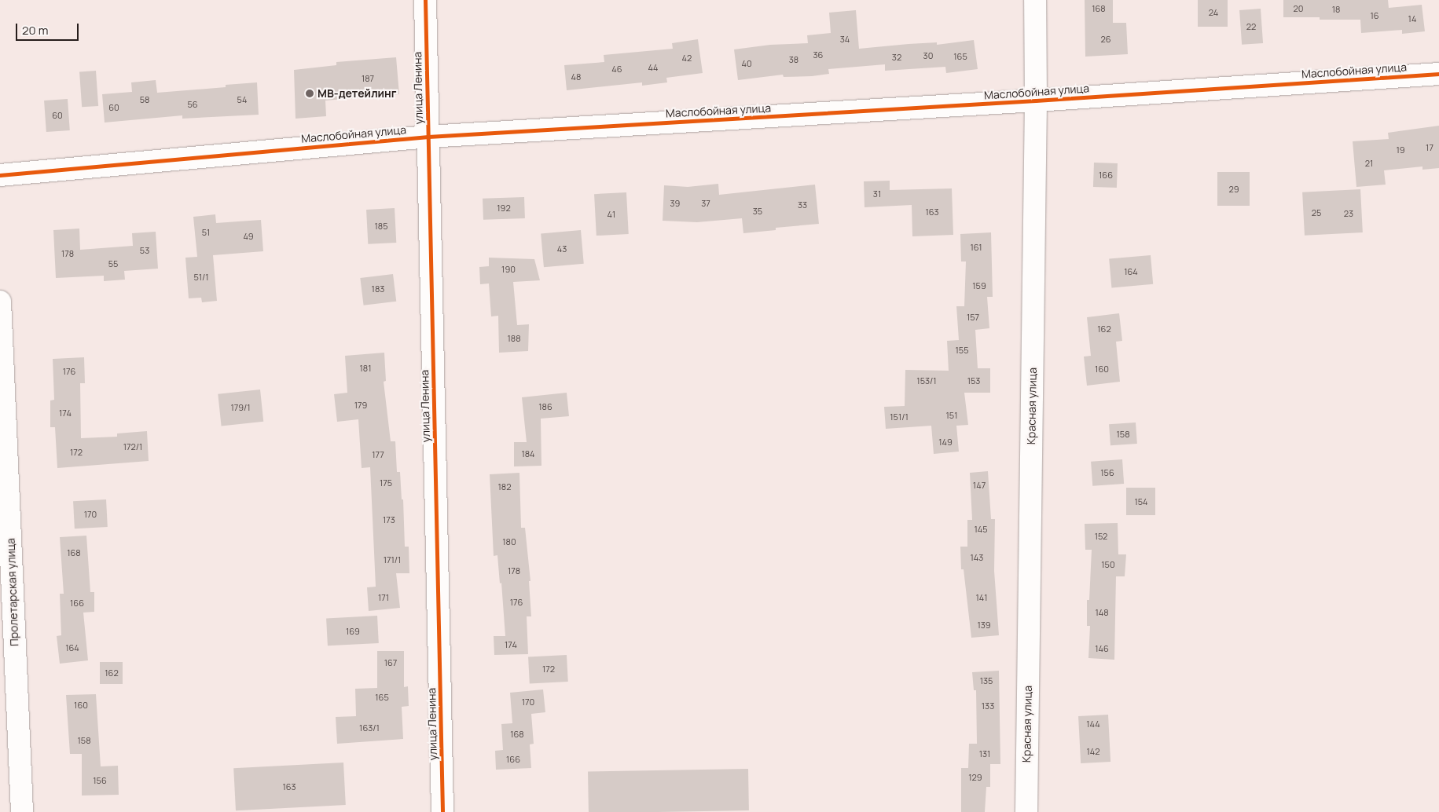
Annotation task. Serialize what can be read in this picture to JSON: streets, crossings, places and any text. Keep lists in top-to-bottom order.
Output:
{
  "streets": {
    "street": [
      "Маслобойная улица",
      "улица Ленина",
      "Красная улица",
      "Пролетарская улица"
    ]
  },
  "crossings": [
    ["Маслобойная улица", "улица Ленина"],
    ["Маслобойная улица", "Красная улица"]
  ],
  "places": ["MB-детейлинг"],
  "house_numbers": [
    "168",
    "20",
    "18",
    "24",
    "16",
    "14",
    "22",
    "34",
    "26",
    "36",
    "30",
    "165",
    "32",
    "42",
    "38",
    "40",
    "44",
    "46",
    "48",
    "187",
    "58",
    "54",
    "56",
    "60",
    "60",
    "17",
    "19",
    "21",
    "166",
    "29",
    "31",
    "39",
    "37",
    "33",
    "192",
    "35",
    "163",
    "25",
    "23",
    "41",
    "185",
    "51",
    "49",
    "161",
    "43",
    "53",
    "178",
    "55",
    "190",
    "164",
    "51/1",
    "159",
    "183",
    "157",
    "162",
    "188",
    "155",
    "181",
    "160",
    "176",
    "153/1",
    "153",
    "179",
    "186",
    "179/1",
    "174",
    "151",
    "151/1",
    "158",
    "149",
    "172/1",
    "172",
    "184",
    "177",
    "156",
    "175",
    "147",
    "182",
    "154",
    "170",
    "173",
    "145",
    "152",
    "180",
    "168",
    "143",
    "171/1",
    "150",
    "178",
    "171",
    "141",
    "176",
    "166",
    "148",
    "139",
    "169",
    "174",
    "164",
    "146",
    "167",
    "172",
    "162",
    "135",
    "165",
    "170",
    "160",
    "133",
    "144",
    "163/1",
    "168",
    "158",
    "142",
    "131",
    "166",
    "129",
    "156",
    "163"
  ],
  "scale_bar": "20 m"
}
